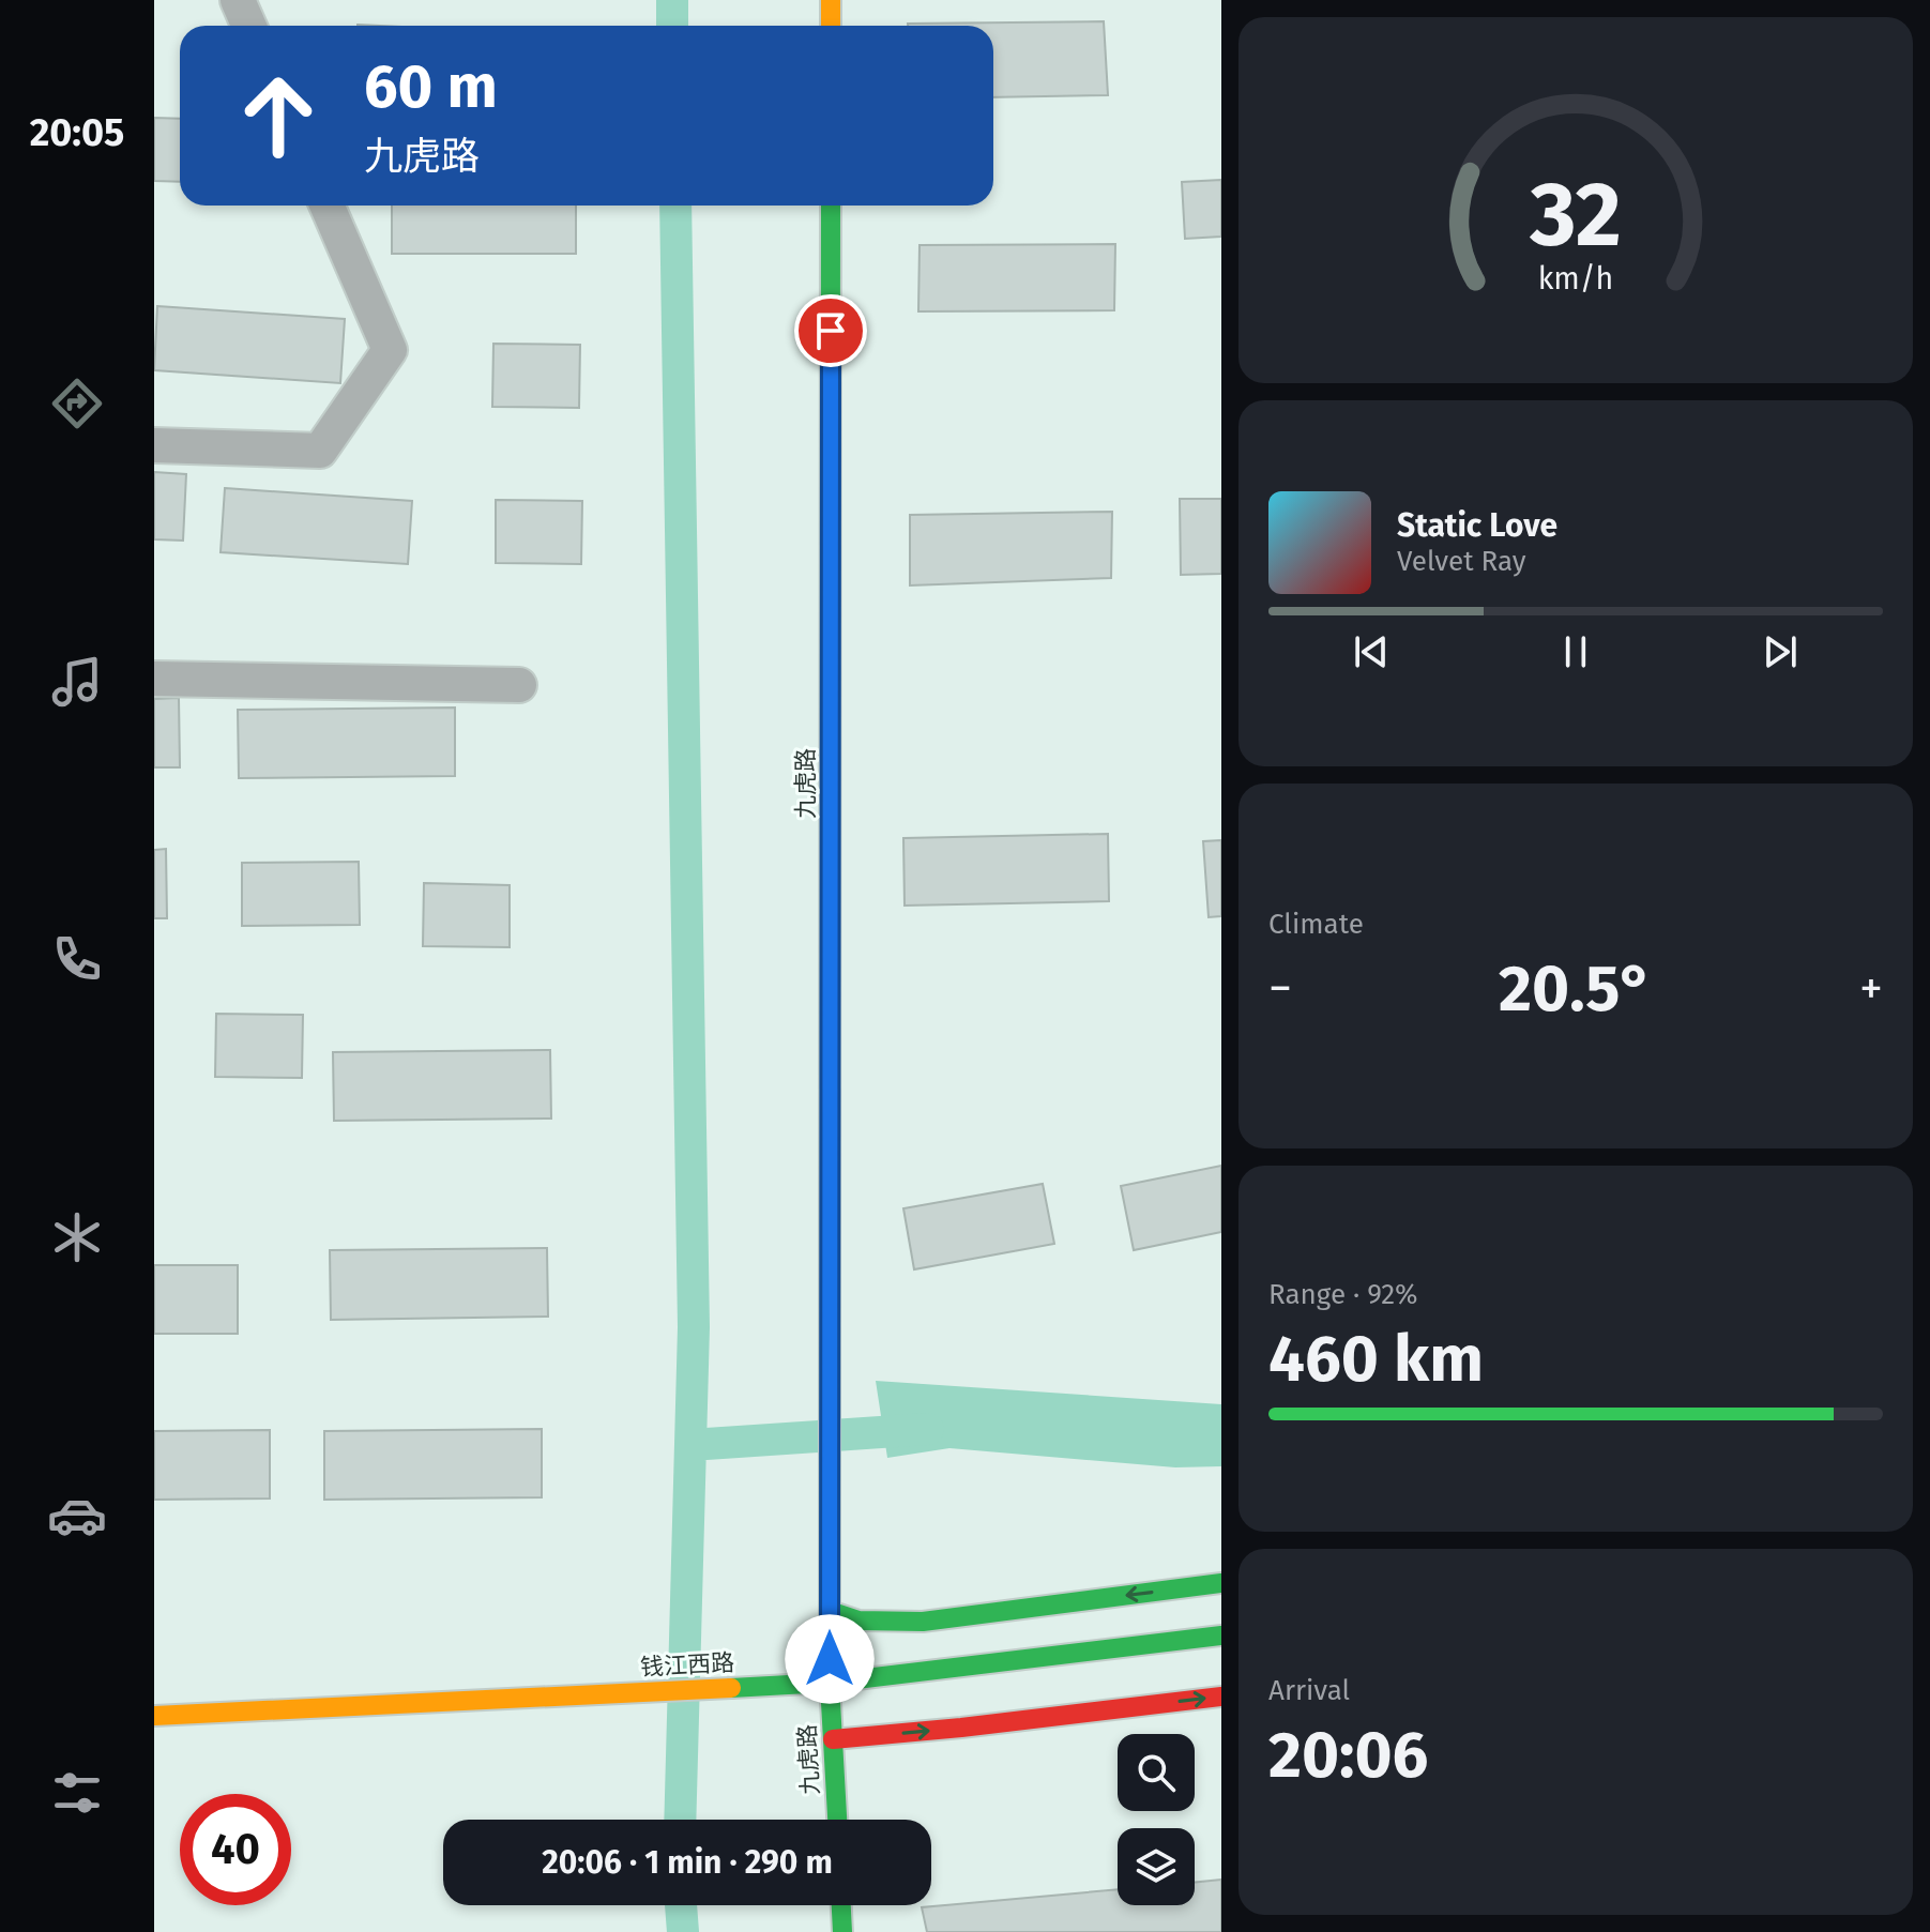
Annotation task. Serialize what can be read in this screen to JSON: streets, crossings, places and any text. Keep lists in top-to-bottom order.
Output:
{
  "streets": {
    "main road": ["九虎路", "钱江西路"]
  },
  "crossings": [
    ["九虎路", "钱江西路"]
  ],
  "page": {
    "tabs": "20:05",
    "turn": ["60 m", "九虎路"],
    "song": ["Static Love", "Velvet Ray"],
    "tile": [
      "Climate",
      ["Range · 92%", "460 km"],
      ["Arrival", "20:06"]
    ],
    "heat": ["−", "20.5°", "+"],
    "limit": "40",
    "trip": "20:06 · 1 min · 290 m",
    "gauge": ["32", "km/h"]
  }
}
